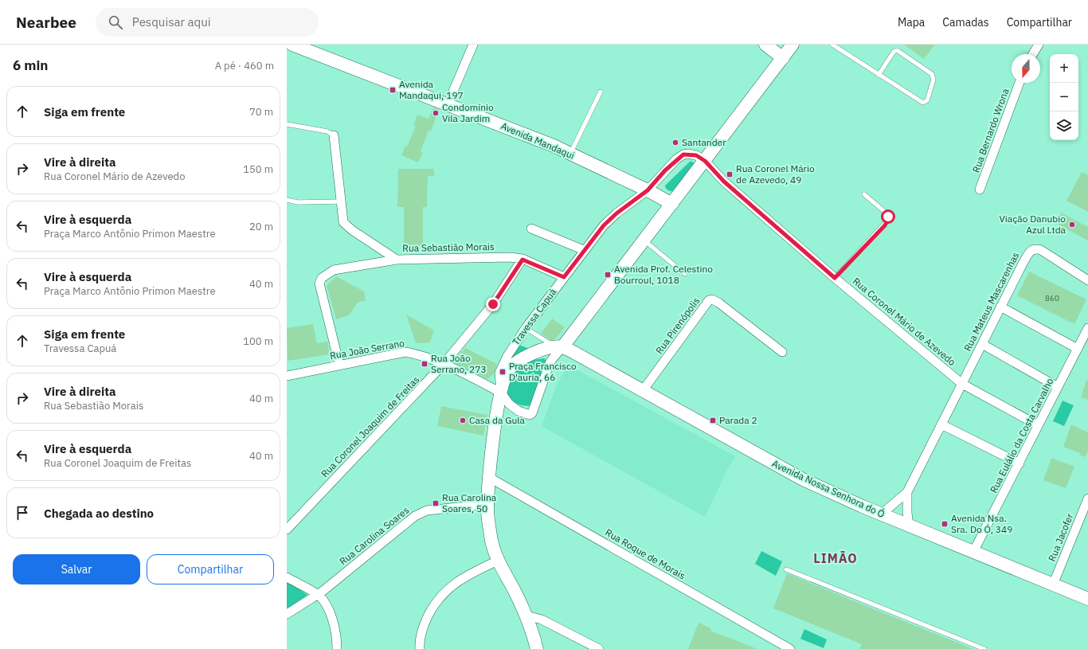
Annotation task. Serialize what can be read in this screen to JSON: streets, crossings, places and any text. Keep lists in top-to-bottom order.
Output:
{
  "streets": {
    "main road": ["Avenida Mandaqui", "Travessa Capuá", "Avenida Nossa Senhora do Ó"],
    "street": [
      "Rua Bernardo Wrona",
      "Rua Sebastião Morais",
      "Rua Mateus Mascarenhas",
      "Rua Coronel Mário de Azevedo",
      "Rua Pirenópolis",
      "Rua João Serrano",
      "Rua Coronel Joaquim de Freitas",
      "Rua Eulálio da Costa Carvalho",
      "Rua Carolina Soares",
      "Rua Jacofer",
      "Rua Roque de Morais"
    ]
  },
  "crossings": [
    ["Avenida Mandaqui", "Travessa Capuá"],
    ["Rua Sebastião Morais", "Travessa Capuá"],
    ["Rua Sebastião Morais", "Rua Coronel Joaquim de Freitas"],
    ["Rua Mateus Mascarenhas", "Rua Coronel Mário de Azevedo"],
    ["Rua Mateus Mascarenhas", "Avenida Nossa Senhora do Ó"],
    ["Travessa Capuá", "Rua Coronel Mário de Azevedo"],
    ["Travessa Capuá", "Rua João Serrano"],
    ["Travessa Capuá", "Avenida Nossa Senhora do Ó"],
    ["Rua Coronel Mário de Azevedo", "Rua Eulálio da Costa Carvalho"],
    ["Rua Pirenópolis", "Avenida Nossa Senhora do Ó"],
    ["Rua João Serrano", "Rua Coronel Joaquim de Freitas"],
    ["Rua Eulálio da Costa Carvalho", "Avenida Nossa Senhora do Ó"],
    ["Avenida Nossa Senhora do Ó", "Rua Jacofer"]
  ],
  "districts": ["LIMÃO"],
  "places": {
    "transit": [
      "Avenida Mandaqui, 197",
      "Rua Coronel Mário de Azevedo, 49",
      "Avenida Prof. Celestino Bourroul, 1018",
      "Rua João Serrano, 273",
      "Praça Francisco D'auria, 66",
      "Parada 2",
      "Rua Carolina Soares, 50",
      "Avenida Nsa. Sra. Do Ó, 349"
    ],
    "other": [
      "Condomínio Vila Jardim",
      "Santander",
      "Viação Danubio Azul Ltda",
      "Casa da Gula"
    ]
  },
  "house_numbers": ["860"],
  "north": "bottom",
  "page": {
    "header": "Nearbee",
    "search": "Pesquisar aqui",
    "nav": ["Mapa", "Camadas", "Compartilhar"],
    "heading": ["6 min", "A pé · 460 m"],
    "map_buttons": ["+", "−"],
    "list": [
      ["Siga em frente", "70 m"],
      ["Vire à direita", "Rua Coronel Mário de Azevedo", "150 m"],
      ["Vire à esquerda", "Praça Marco Antônio Primon Maestre", "20 m"],
      ["Vire à esquerda", "Praça Marco Antônio Primon Maestre", "40 m"],
      ["Siga em frente", "Travessa Capuá", "100 m"],
      ["Vire à direita", "Rua Sebastião Morais", "40 m"],
      ["Vire à esquerda", "Rua Coronel Joaquim de Freitas", "40 m"],
      "Chegada ao destino"
    ],
    "buttons": ["Salvar", "Compartilhar"]
  }
}
